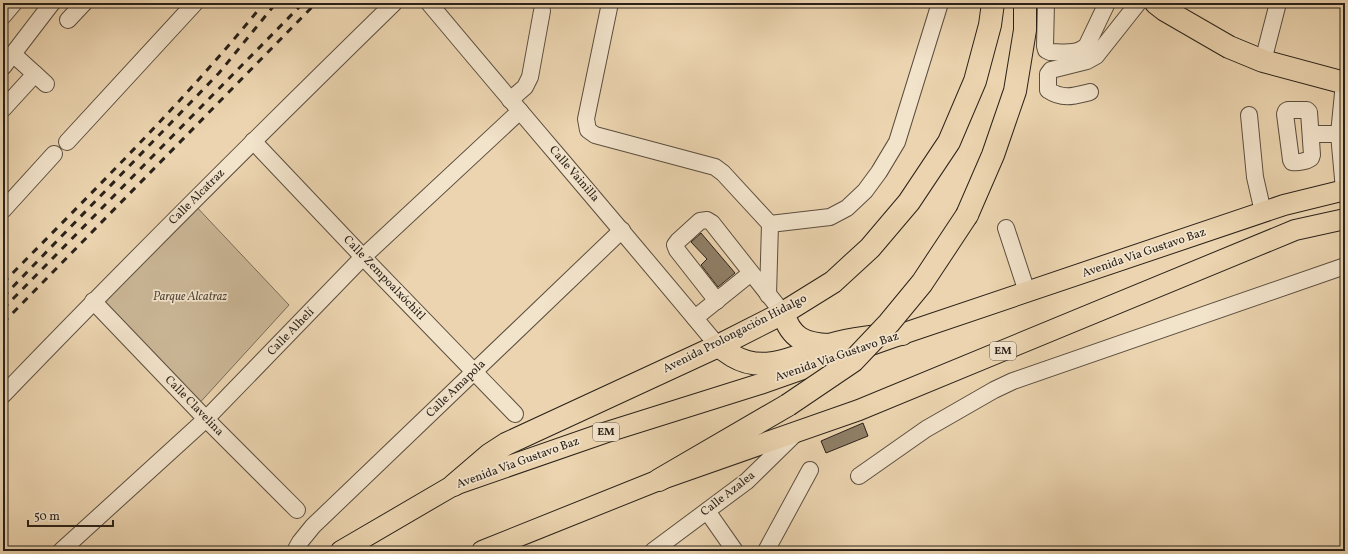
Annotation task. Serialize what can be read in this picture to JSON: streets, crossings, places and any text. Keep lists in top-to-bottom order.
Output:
{
  "streets": {
    "highway": ["Avenida Prolongación Hidalgo"],
    "main road": ["Avenida Via Gustavo Baz", "EM"],
    "street": [
      "Calle Vainilla",
      "Calle Alcatraz",
      "Calle Zempoalxóchitl",
      "Calle Alhelí",
      "Calle Amapola",
      "Calle Clavelina",
      "Calle Azalea"
    ]
  },
  "crossings": [
    ["Calle Vainilla", "Calle Alhelí"],
    ["Calle Vainilla", "Avenida Prolongación Hidalgo"],
    ["Calle Vainilla", "Calle Amapola"],
    ["Calle Alcatraz", "Calle Zempoalxóchitl"],
    ["Calle Alcatraz", "Calle Clavelina"],
    ["Avenida Via Gustavo Baz", "Avenida Prolongación Hidalgo"],
    ["Calle Zempoalxóchitl", "Calle Alhelí"],
    ["Calle Zempoalxóchitl", "Calle Amapola"],
    ["Calle Alhelí", "Calle Clavelina"],
    ["EM", "Calle Azalea"]
  ],
  "parks": ["Parque Alcatraz"],
  "scale_bar": "50 m"
}
